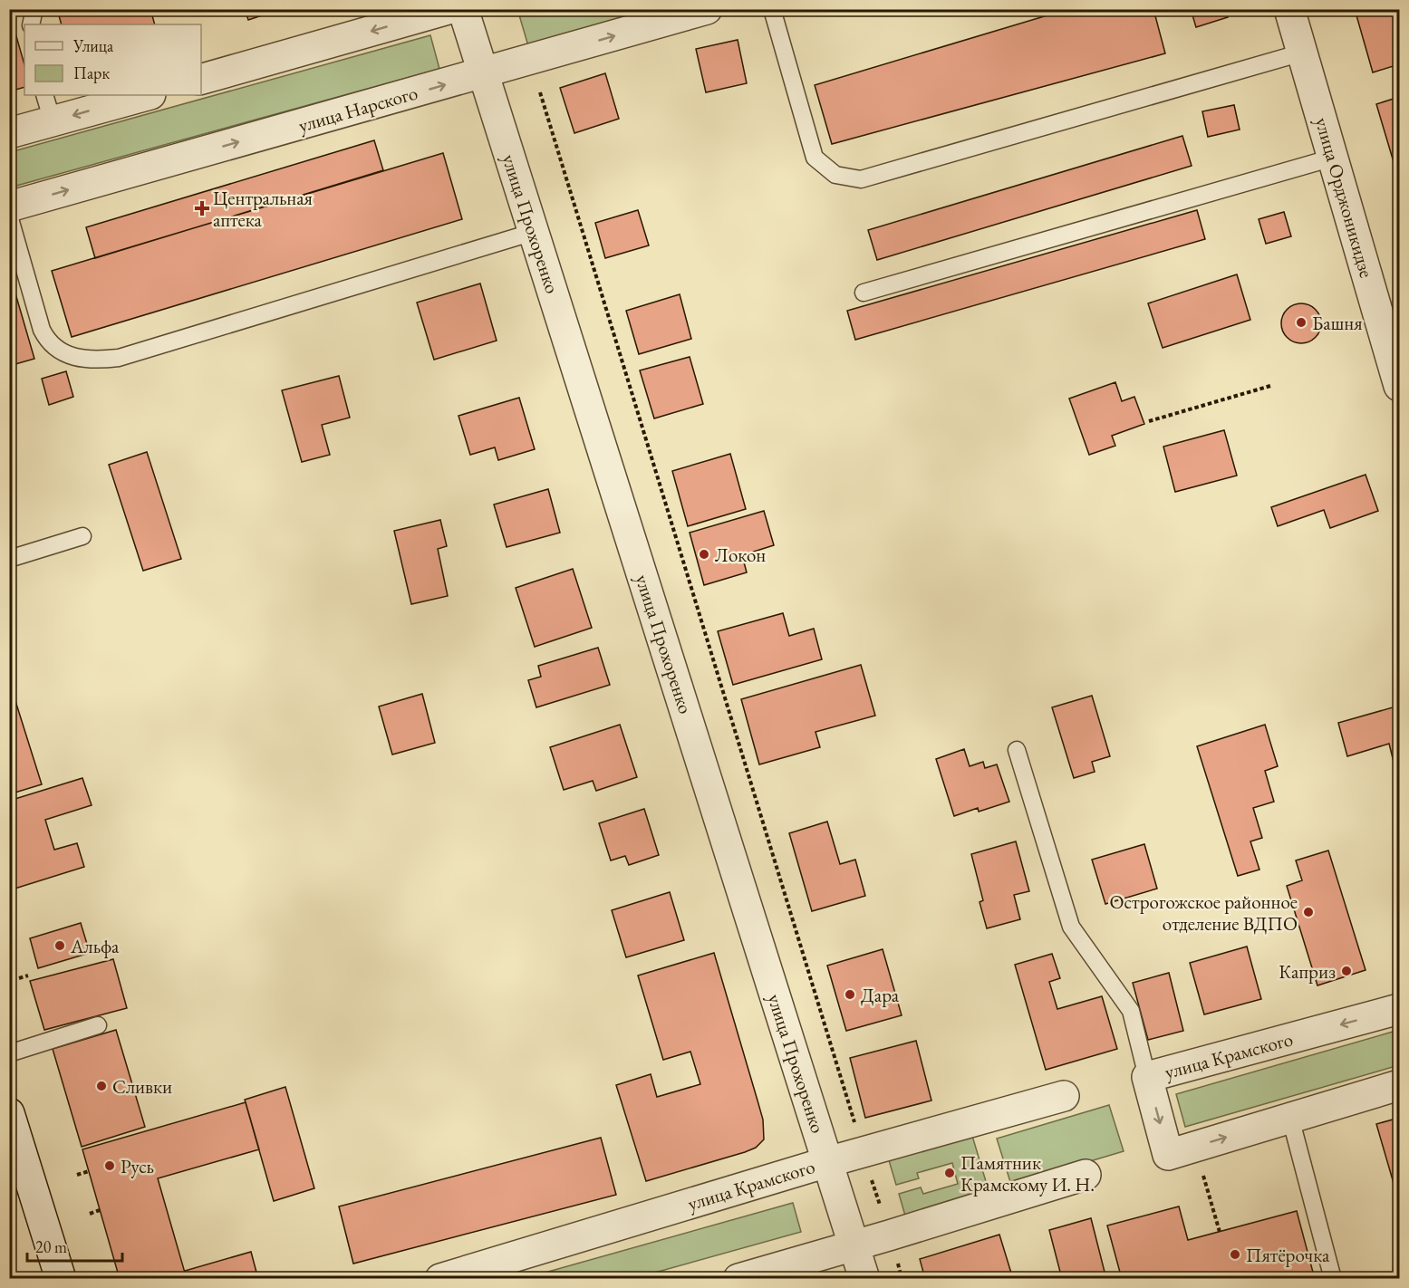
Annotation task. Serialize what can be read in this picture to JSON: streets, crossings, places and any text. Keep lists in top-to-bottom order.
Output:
{
  "streets": {
    "street": [
      "улица Нарского",
      "улица Орджоникидзе",
      "улица Прохоренко",
      "улица Крамского"
    ]
  },
  "crossings": [
    ["улица Нарского", "улица Прохоренко"],
    ["улица Прохоренко", "улица Крамского"]
  ],
  "places": {
    "health": ["Центральная аптека"],
    "other": [
      "Башня",
      "Локон",
      "Острогожское районное отделение ВДПО",
      "Альфа",
      "Каприз",
      "Дара",
      "Сливки",
      "Русь",
      "Памятник Крамскому И. Н.",
      "Пятёрочка"
    ]
  },
  "legend": ["Улица", "Парк"],
  "scale_bar": "20 m"
}
